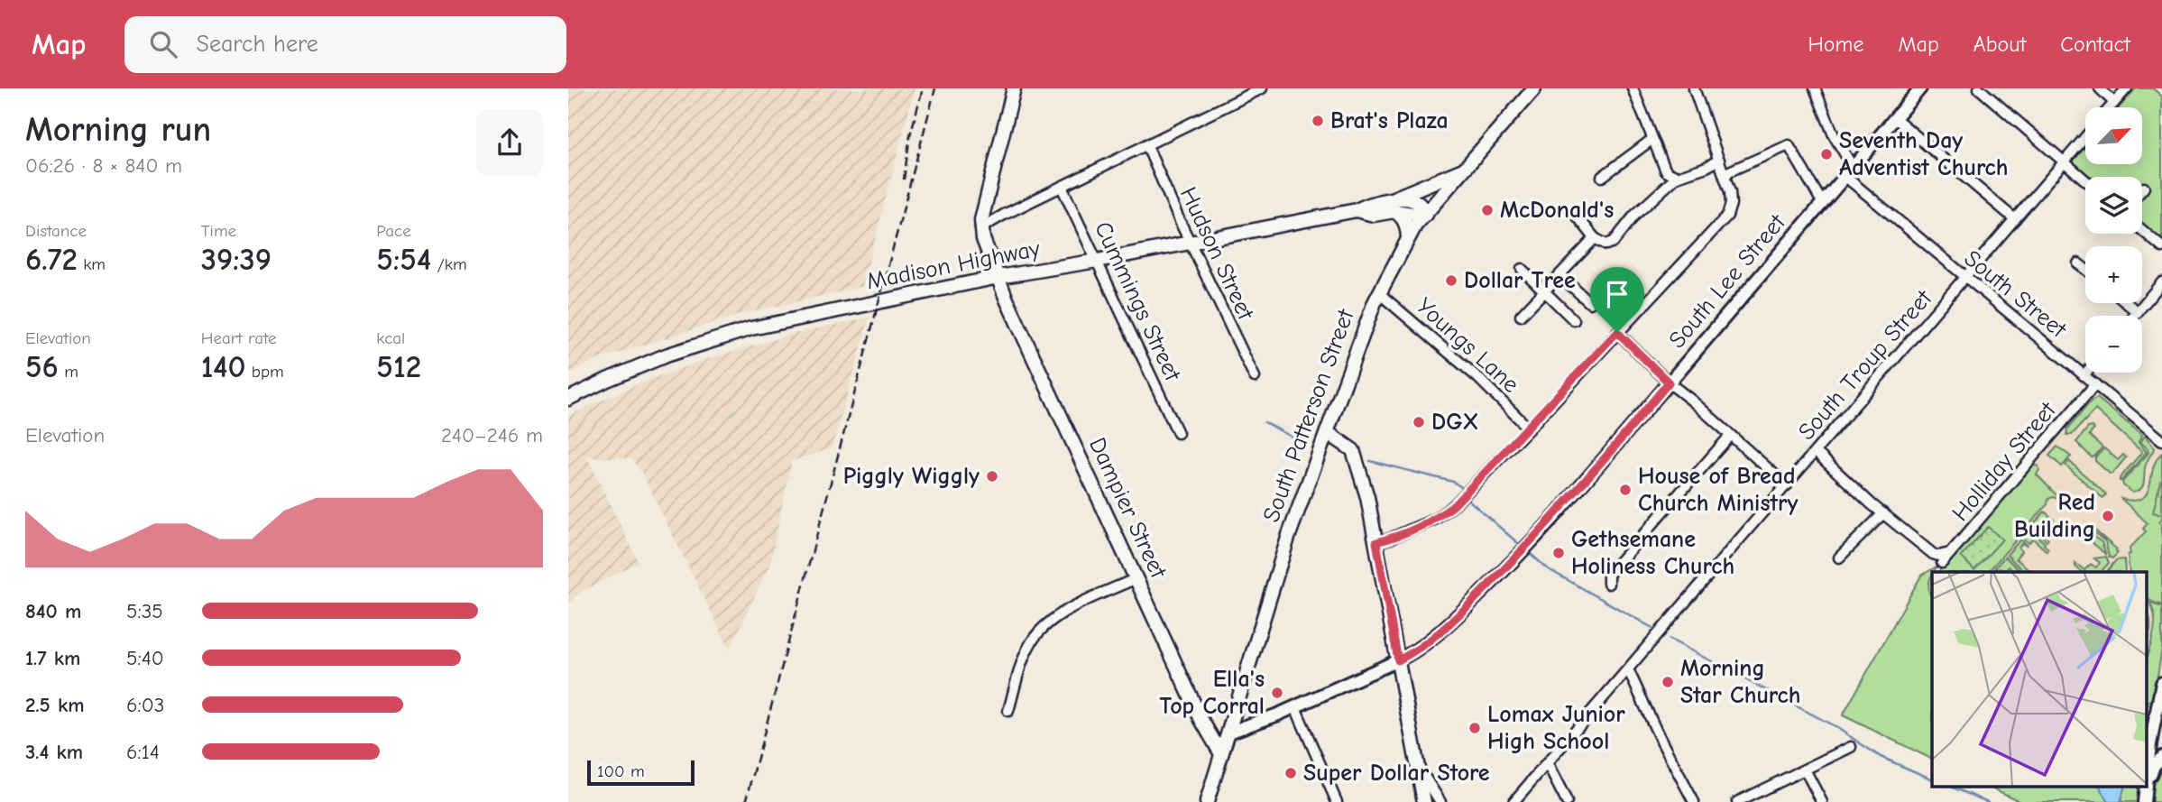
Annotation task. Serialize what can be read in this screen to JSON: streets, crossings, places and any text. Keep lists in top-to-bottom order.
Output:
{
  "streets": {
    "main road": ["Madison Highway", "South Patterson Street", "Dampier Street"],
    "street": [
      "Hudson Street",
      "South Lee Street",
      "South Street",
      "Cummings Street",
      "Youngs Lane",
      "South Troup Street",
      "Holliday Street"
    ]
  },
  "crossings": [
    ["Hudson Street", "Madison Highway"],
    ["Madison Highway", "Cummings Street"],
    ["Madison Highway", "South Patterson Street"],
    ["Madison Highway", "Dampier Street"],
    ["South Lee Street", "South Street"],
    ["South Lee Street", "South Patterson Street"],
    ["South Street", "South Troup Street"],
    ["South Street", "Holliday Street"],
    ["Youngs Lane", "South Patterson Street"],
    ["South Patterson Street", "Dampier Street"]
  ],
  "places": [
    "Brat's Plaza",
    "Seventh Day Adventist Church",
    "McDonald's",
    "Dollar Tree",
    "DGX",
    "Piggly Wiggly",
    "House of Bread Church Ministry",
    "Red Building",
    "Gethsemane Holiness Church",
    "Morning Star Church",
    "Ella's Top Corral",
    "Lomax Junior High School",
    "Super Dollar Store"
  ],
  "scale_bar": "100 m",
  "north": "top right",
  "page": {
    "header": "Map",
    "search": "Search here",
    "nav": [
      "Home",
      "Map",
      "About",
      "Contact"
    ],
    "heading": ["Morning run", "06:26 · 8 × 840 m"],
    "map_buttons": ["+", "−"],
    "stats": [
      ["Distance", "6.72 km"],
      ["Time", "39:39"],
      ["Pace", "5:54 /km"],
      ["Elevation", "56 m"],
      ["Heart rate", "140 bpm"],
      ["kcal", "512"]
    ],
    "chart": ["Elevation", "240–246 m"],
    "list": [
      {
        "name": "840 m",
        "note": "5:35"
      },
      {
        "name": "1.7 km",
        "note": "5:40"
      },
      {
        "name": "2.5 km",
        "note": "6:03"
      },
      {
        "name": "3.4 km",
        "note": "6:14"
      }
    ],
    "scale": "100 m"
  }
}
